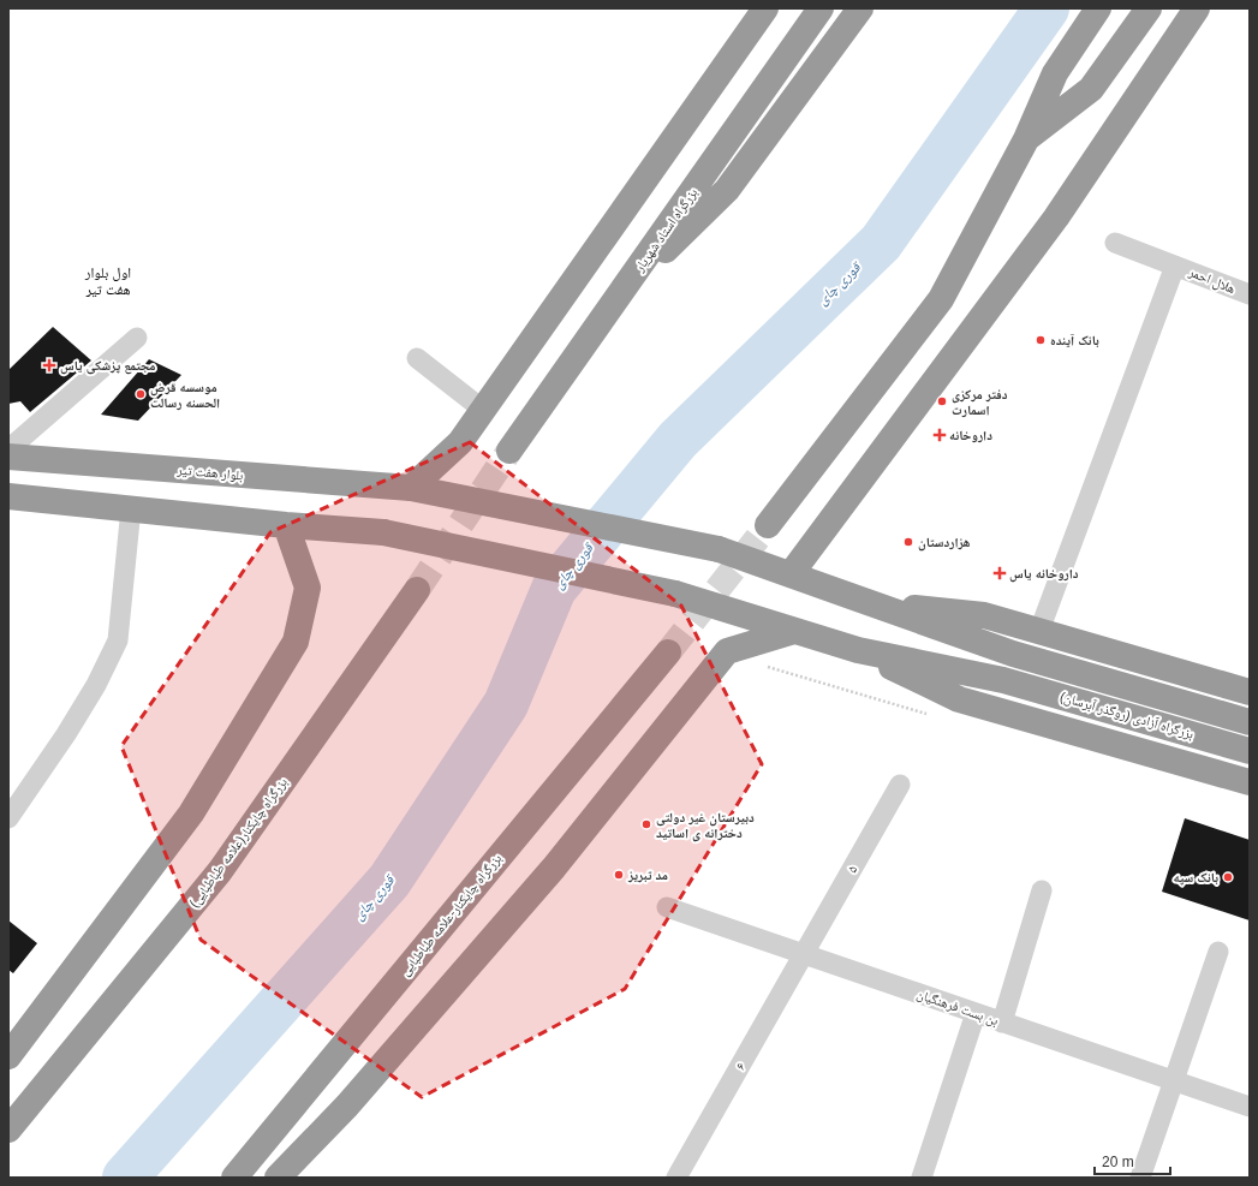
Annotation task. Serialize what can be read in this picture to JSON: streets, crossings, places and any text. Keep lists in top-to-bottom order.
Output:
{
  "streets": {
    "highway": [
      "بزرگراه استاد شهریار",
      "بلوار هفت تیر",
      "بزرگراه آزادی (روگذر آبرسان)",
      "بزرگراه چایکنار(علامه طباطبایی)",
      "بزرگراه چایکنار-علامه طباطبایی"
    ],
    "street": [
      "هلال احمر",
      "۵",
      "بن بست فرهنگیان",
      "۶"
    ]
  },
  "crossings": [
    ["بلوار هفت تیر", "بزرگراه آزادی (روگذر آبرسان)"],
    ["۵", "بن بست فرهنگیان"],
    ["۵", "۶"],
    ["بن بست فرهنگیان", "۶"]
  ],
  "districts": ["اول بلوار هفت تیر"],
  "water": ["قوری چای"],
  "places": {
    "other": [
      "بانک آینده",
      "موسسه قرض الحسنه رسالت",
      "دفتر مرکزی اسمارت",
      "هزاردستان",
      "دبیرستان غیر دولتی دخترانه ی اساتید",
      "مد تبریز",
      "بانک سپه"
    ],
    "health": ["مجتمع پزشکی یاس", "داروخانه", "داروخانه یاس"]
  },
  "scale_bar": "20 m"
}
